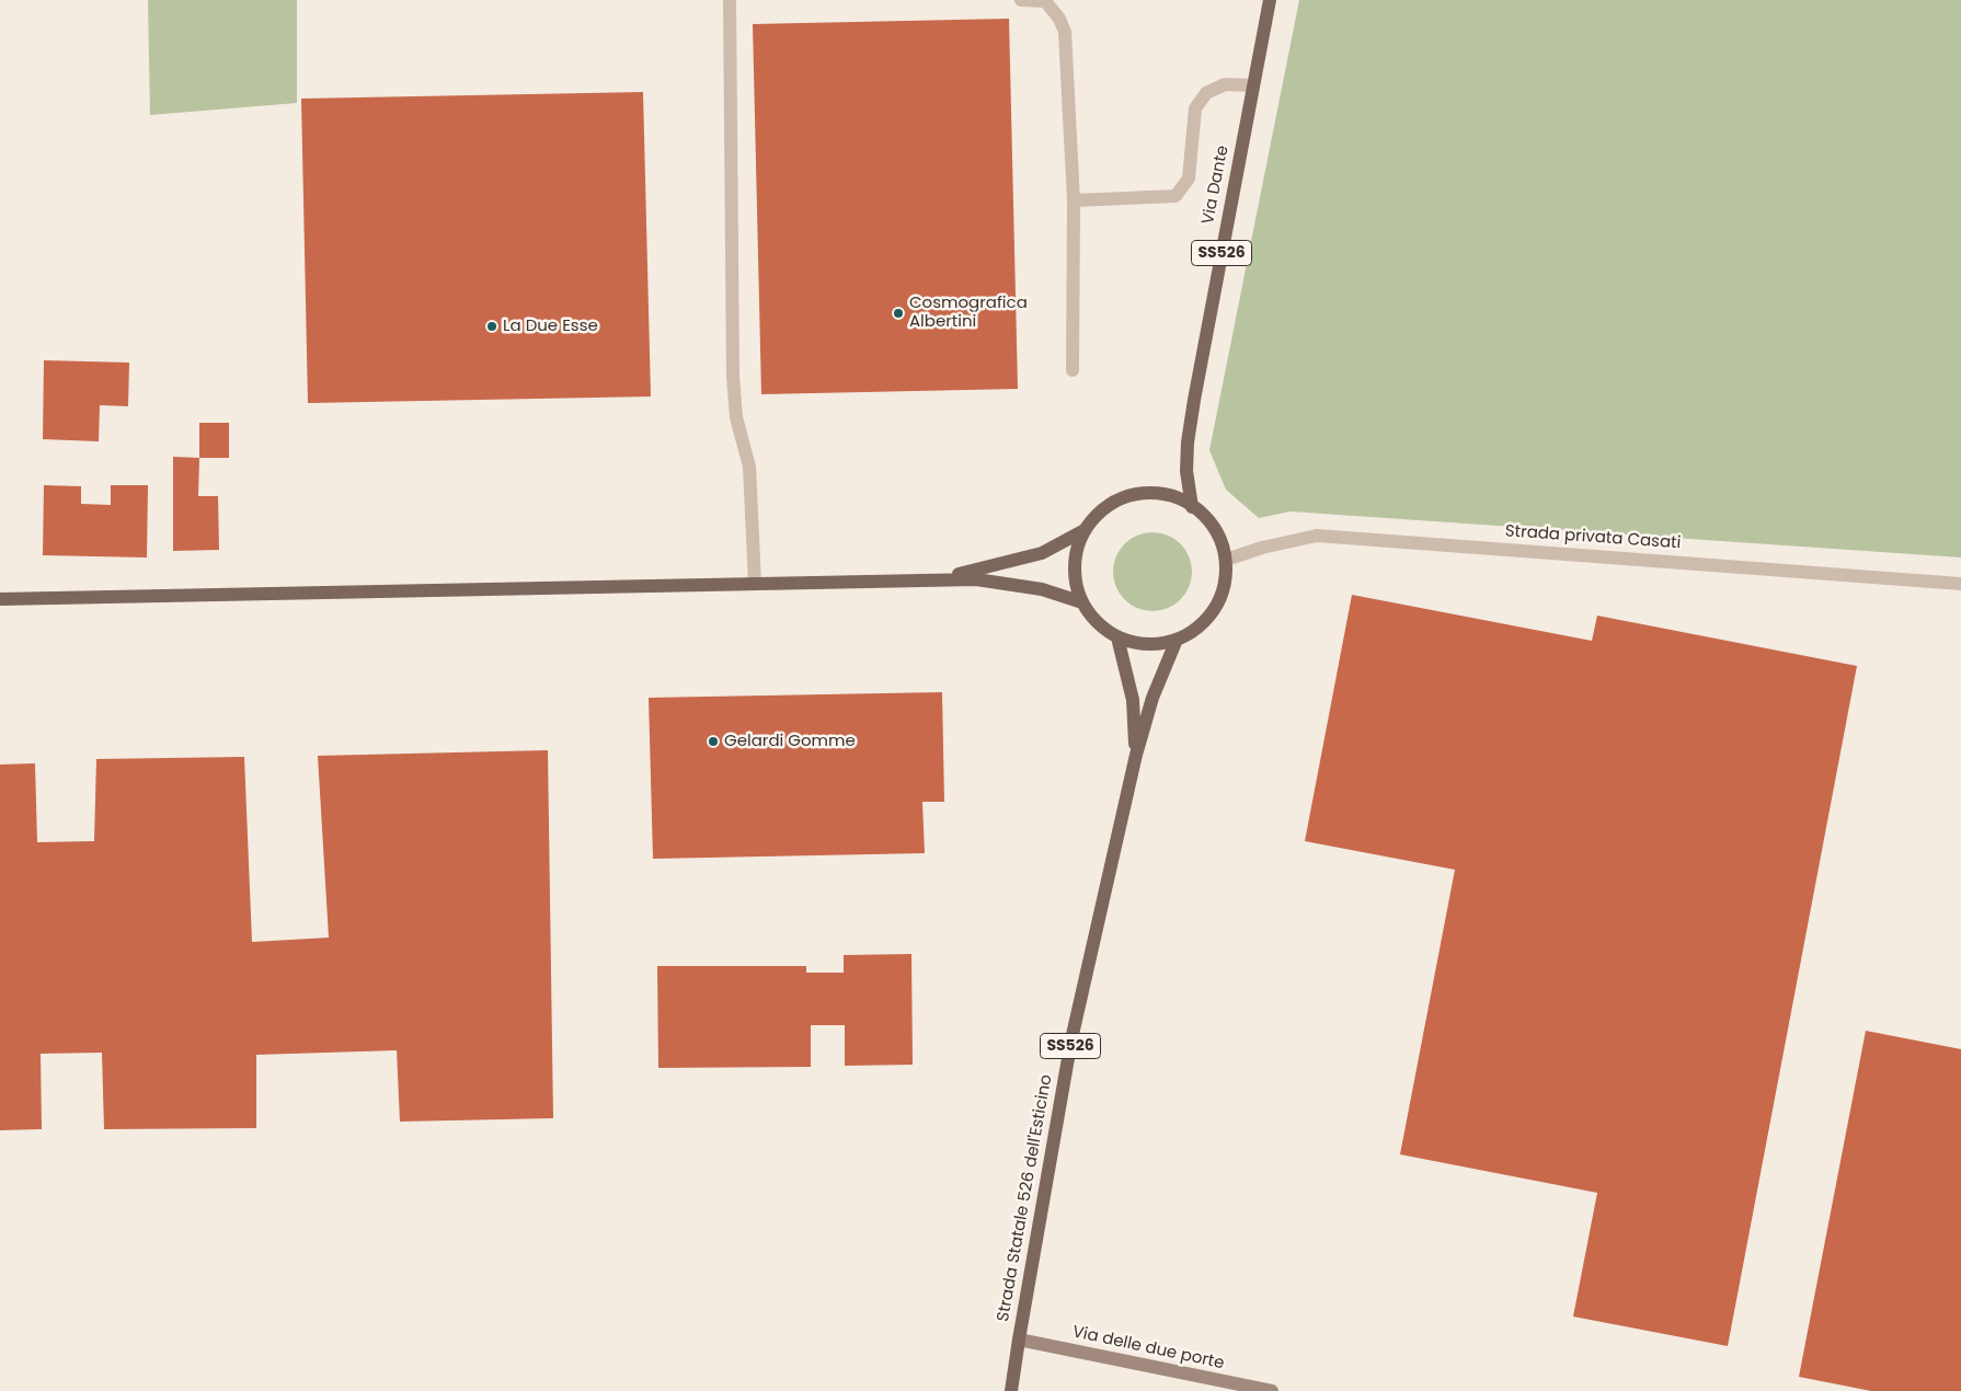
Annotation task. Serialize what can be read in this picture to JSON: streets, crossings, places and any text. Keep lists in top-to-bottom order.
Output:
{
  "streets": {
    "main road": ["Via Dante", "SS526", "Strada Statale 526 dell'Esticino"],
    "street": ["Strada privata Casati", "Via delle due porte"]
  },
  "crossings": [
    ["Via Dante", "Strada privata Casati"],
    ["Via Dante", "Strada Statale 526 dell'Esticino"],
    ["Strada privata Casati", "Strada Statale 526 dell'Esticino"],
    ["Strada Statale 526 dell'Esticino", "Via delle due porte"]
  ],
  "places": ["Cosmografica Albertini", "La Due Esse", "Gelardi Gomme"]
}
